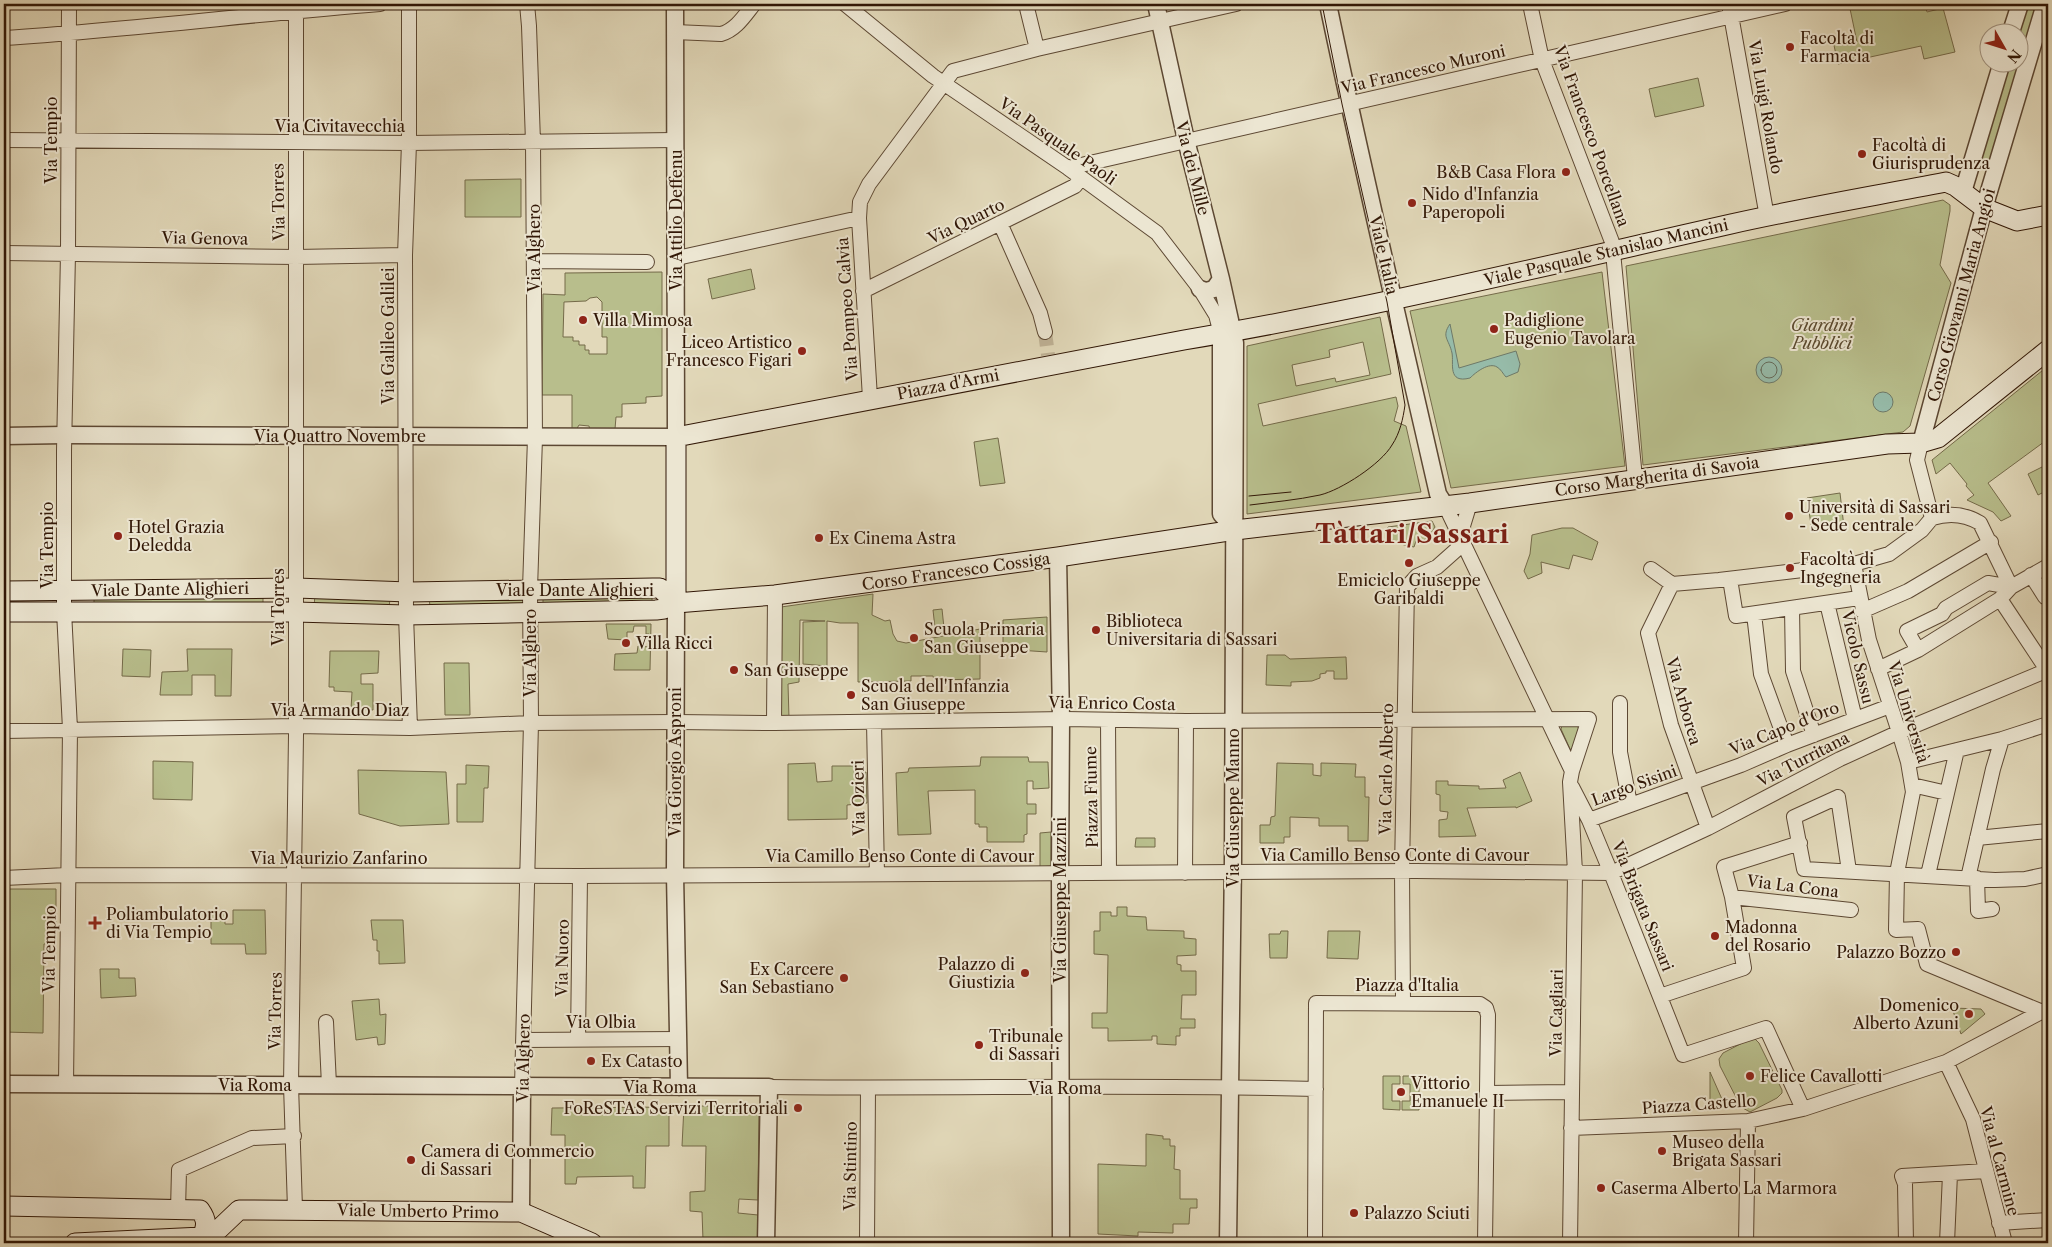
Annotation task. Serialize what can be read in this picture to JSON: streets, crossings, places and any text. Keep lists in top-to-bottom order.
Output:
{
  "streets": {
    "main road": [
      "Viale Pasquale Stanislao Mancini",
      "Piazza d'Armi",
      "Corso Margherita di Savoia",
      "Corso Francesco Cossiga",
      "Viale Dante Alighieri",
      "Via Giorgio Asproni",
      "Viale Umberto Primo"
    ],
    "street": [
      "Via Francesco Muroni",
      "Via Luigi Rolando",
      "Via Civitavecchia",
      "Via Francesco Porcellana",
      "Via Tempio",
      "Via Pasquale Paoli",
      "Via dei Mille",
      "Via Torres",
      "Via Attilio Deffenu",
      "Via Quarto",
      "Via Genova",
      "Via Alghero",
      "Viale Italia",
      "Corso Giovanni Maria Angioi",
      "Via Pompeo Calvia",
      "Via Galileo Galilei",
      "Via Quattro Novembre",
      "Vicolo Sassu",
      "Via Arborea",
      "Via Enrico Costa",
      "Via Armando Diaz",
      "Via Università",
      "Via Capo d'Oro",
      "Via Turritana",
      "Via Carlo Alberto",
      "Largo Sisini",
      "Piazza Fiume",
      "Via Ozieri",
      "Via Giuseppe Manno",
      "Via Camillo Benso Conte di Cavour",
      "Via Maurizio Zanfarino",
      "Via La Cona",
      "Via Giuseppe Mazzini",
      "Via Brigata Sassari",
      "Via Nuoro",
      "Piazza d'Italia",
      "Via Cagliari",
      "Via Olbia",
      "Via Roma",
      "Piazza Castello",
      "Via al Carmine",
      "Via Stintino"
    ]
  },
  "crossings": [
    ["Via Francesco Muroni", "Via Luigi Rolando"],
    ["Via Francesco Muroni", "Via Francesco Porcellana"],
    ["Via Francesco Muroni", "Via Pasquale Paoli"],
    ["Via Francesco Muroni", "Via dei Mille"],
    ["Via Francesco Muroni", "Viale Italia"],
    ["Via Luigi Rolando", "Viale Pasquale Stanislao Mancini"],
    ["Via Civitavecchia", "Via Tempio"],
    ["Via Civitavecchia", "Via Torres"],
    ["Via Civitavecchia", "Via Attilio Deffenu"],
    ["Via Civitavecchia", "Via Alghero"],
    ["Via Civitavecchia", "Via Galileo Galilei"],
    ["Via Francesco Porcellana", "Viale Pasquale Stanislao Mancini"],
    ["Via Francesco Porcellana", "Corso Margherita di Savoia"],
    ["Via Tempio", "Via Genova"],
    ["Via Tempio", "Via Quattro Novembre"],
    ["Via Tempio", "Viale Dante Alighieri"],
    ["Via Tempio", "Via Armando Diaz"],
    ["Via Tempio", "Via Maurizio Zanfarino"],
    ["Via Tempio", "Via Roma"],
    ["Via Pasquale Paoli", "Via dei Mille"],
    ["Via Pasquale Paoli", "Via Quarto"],
    ["Via Pasquale Paoli", "Viale Pasquale Stanislao Mancini"],
    ["Via Pasquale Paoli", "Via Pompeo Calvia"],
    ["Via Pasquale Paoli", "Piazza d'Armi"],
    ["Via dei Mille", "Viale Pasquale Stanislao Mancini"],
    ["Via dei Mille", "Via Pompeo Calvia"],
    ["Via dei Mille", "Piazza d'Armi"],
    ["Via dei Mille", "Corso Margherita di Savoia"],
    ["Via dei Mille", "Corso Francesco Cossiga"],
    ["Via dei Mille", "Via Giuseppe Manno"],
    ["Via Torres", "Via Genova"],
    ["Via Torres", "Via Quattro Novembre"],
    ["Via Torres", "Viale Dante Alighieri"],
    ["Via Torres", "Via Armando Diaz"],
    ["Via Torres", "Via Maurizio Zanfarino"],
    ["Via Torres", "Via Roma"],
    ["Via Torres", "Viale Umberto Primo"],
    ["Via Attilio Deffenu", "Piazza d'Armi"],
    ["Via Attilio Deffenu", "Via Quattro Novembre"],
    ["Via Attilio Deffenu", "Via Giorgio Asproni"],
    ["Via Quarto", "Via Pompeo Calvia"],
    ["Via Genova", "Via Galileo Galilei"],
    ["Via Alghero", "Via Quattro Novembre"],
    ["Via Alghero", "Viale Dante Alighieri"],
    ["Via Alghero", "Via Armando Diaz"],
    ["Via Alghero", "Via Maurizio Zanfarino"],
    ["Via Alghero", "Via Olbia"],
    ["Via Alghero", "Via Roma"],
    ["Via Alghero", "Viale Umberto Primo"],
    ["Viale Pasquale Stanislao Mancini", "Viale Italia"],
    ["Viale Pasquale Stanislao Mancini", "Corso Giovanni Maria Angioi"],
    ["Viale Pasquale Stanislao Mancini", "Piazza d'Armi"],
    ["Viale Italia", "Corso Margherita di Savoia"],
    ["Corso Giovanni Maria Angioi", "Corso Margherita di Savoia"],
    ["Via Pompeo Calvia", "Piazza d'Armi"],
    ["Via Galileo Galilei", "Via Quattro Novembre"],
    ["Via Galileo Galilei", "Viale Dante Alighieri"],
    ["Via Galileo Galilei", "Via Armando Diaz"],
    ["Piazza d'Armi", "Via Quattro Novembre"],
    ["Piazza d'Armi", "Via Giorgio Asproni"],
    ["Via Quattro Novembre", "Via Giorgio Asproni"],
    ["Corso Margherita di Savoia", "Corso Francesco Cossiga"],
    ["Corso Margherita di Savoia", "Via Giuseppe Manno"],
    ["Corso Francesco Cossiga", "Viale Dante Alighieri"],
    ["Corso Francesco Cossiga", "Via Giorgio Asproni"],
    ["Corso Francesco Cossiga", "Via Giuseppe Manno"],
    ["Corso Francesco Cossiga", "Via Giuseppe Mazzini"],
    ["Viale Dante Alighieri", "Via Giorgio Asproni"],
    ["Vicolo Sassu", "Via Capo d'Oro"],
    ["Via Arborea", "Via Capo d'Oro"],
    ["Via Arborea", "Via Turritana"],
    ["Via Arborea", "Largo Sisini"],
    ["Via Enrico Costa", "Via Armando Diaz"],
    ["Via Enrico Costa", "Via Giorgio Asproni"],
    ["Via Enrico Costa", "Via Carlo Alberto"],
    ["Via Enrico Costa", "Piazza Fiume"],
    ["Via Enrico Costa", "Via Ozieri"],
    ["Via Enrico Costa", "Via Giuseppe Manno"],
    ["Via Enrico Costa", "Via Giuseppe Mazzini"],
    ["Via Enrico Costa", "Via Brigata Sassari"],
    ["Via Armando Diaz", "Via Giorgio Asproni"],
    ["Via Università", "Via Capo d'Oro"],
    ["Via Università", "Via Turritana"],
    ["Via Università", "Piazza Castello"],
    ["Via Capo d'Oro", "Largo Sisini"],
    ["Via Turritana", "Via Camillo Benso Conte di Cavour"],
    ["Via Turritana", "Via Brigata Sassari"],
    ["Via Turritana", "Via Cagliari"],
    ["Via Giorgio Asproni", "Via Camillo Benso Conte di Cavour"],
    ["Via Giorgio Asproni", "Via Maurizio Zanfarino"],
    ["Via Giorgio Asproni", "Via Olbia"],
    ["Via Giorgio Asproni", "Via Roma"],
    ["Via Carlo Alberto", "Via Camillo Benso Conte di Cavour"],
    ["Via Carlo Alberto", "Via Brigata Sassari"],
    ["Via Carlo Alberto", "Piazza d'Italia"],
    ["Largo Sisini", "Via Brigata Sassari"],
    ["Piazza Fiume", "Via Camillo Benso Conte di Cavour"],
    ["Via Ozieri", "Via Camillo Benso Conte di Cavour"],
    ["Via Giuseppe Manno", "Via Camillo Benso Conte di Cavour"],
    ["Via Giuseppe Manno", "Via Roma"],
    ["Via Camillo Benso Conte di Cavour", "Via Maurizio Zanfarino"],
    ["Via Camillo Benso Conte di Cavour", "Via Giuseppe Mazzini"],
    ["Via Camillo Benso Conte di Cavour", "Via Cagliari"],
    ["Via Maurizio Zanfarino", "Via Nuoro"],
    ["Via Giuseppe Mazzini", "Via Roma"],
    ["Via Brigata Sassari", "Via Cagliari"],
    ["Via Brigata Sassari", "Piazza Castello"],
    ["Via Nuoro", "Via Olbia"],
    ["Piazza d'Italia", "Via Roma"],
    ["Via Cagliari", "Piazza Castello"],
    ["Via Roma", "Via Stintino"],
    ["Piazza Castello", "Via al Carmine"]
  ],
  "districts": ["Tàttari/Sassari"],
  "parks": ["Giardini Pubblici"],
  "places": {
    "other": [
      "Facoltà di Farmacia",
      "Facoltà di Giurisprudenza",
      "B&B Casa Flora",
      "Nido d'Infanzia Paperopoli",
      "Villa Mimosa",
      "Padiglione Eugenio Tavolara",
      "Liceo Artistico Francesco Figari",
      "Università di Sassari - Sede centrale",
      "Hotel Grazia Deledda",
      "Ex Cinema Astra",
      "Emiciclo Giuseppe Garibaldi",
      "Facoltà di Ingegneria",
      "Biblioteca Universitaria di Sassari",
      "Scuola Primaria San Giuseppe",
      "Villa Ricci",
      "San Giuseppe",
      "Scuola dell'Infanzia San Giuseppe",
      "Madonna del Rosario",
      "Palazzo Bozzo",
      "Palazzo di Giustizia",
      "Ex Carcere San Sebastiano",
      "Domenico Alberto Azuni",
      "Tribunale di Sassari",
      "Ex Catasto",
      "Felice Cavallotti",
      "Vittorio Emanuele II",
      "FoReSTAS Servizi Territoriali",
      "Museo della Brigata Sassari",
      "Camera di Commercio di Sassari",
      "Caserma Alberto La Marmora",
      "Palazzo Sciuti"
    ],
    "health": ["Poliambulatorio di Via Tempio"]
  },
  "north": "bottom right"
}
